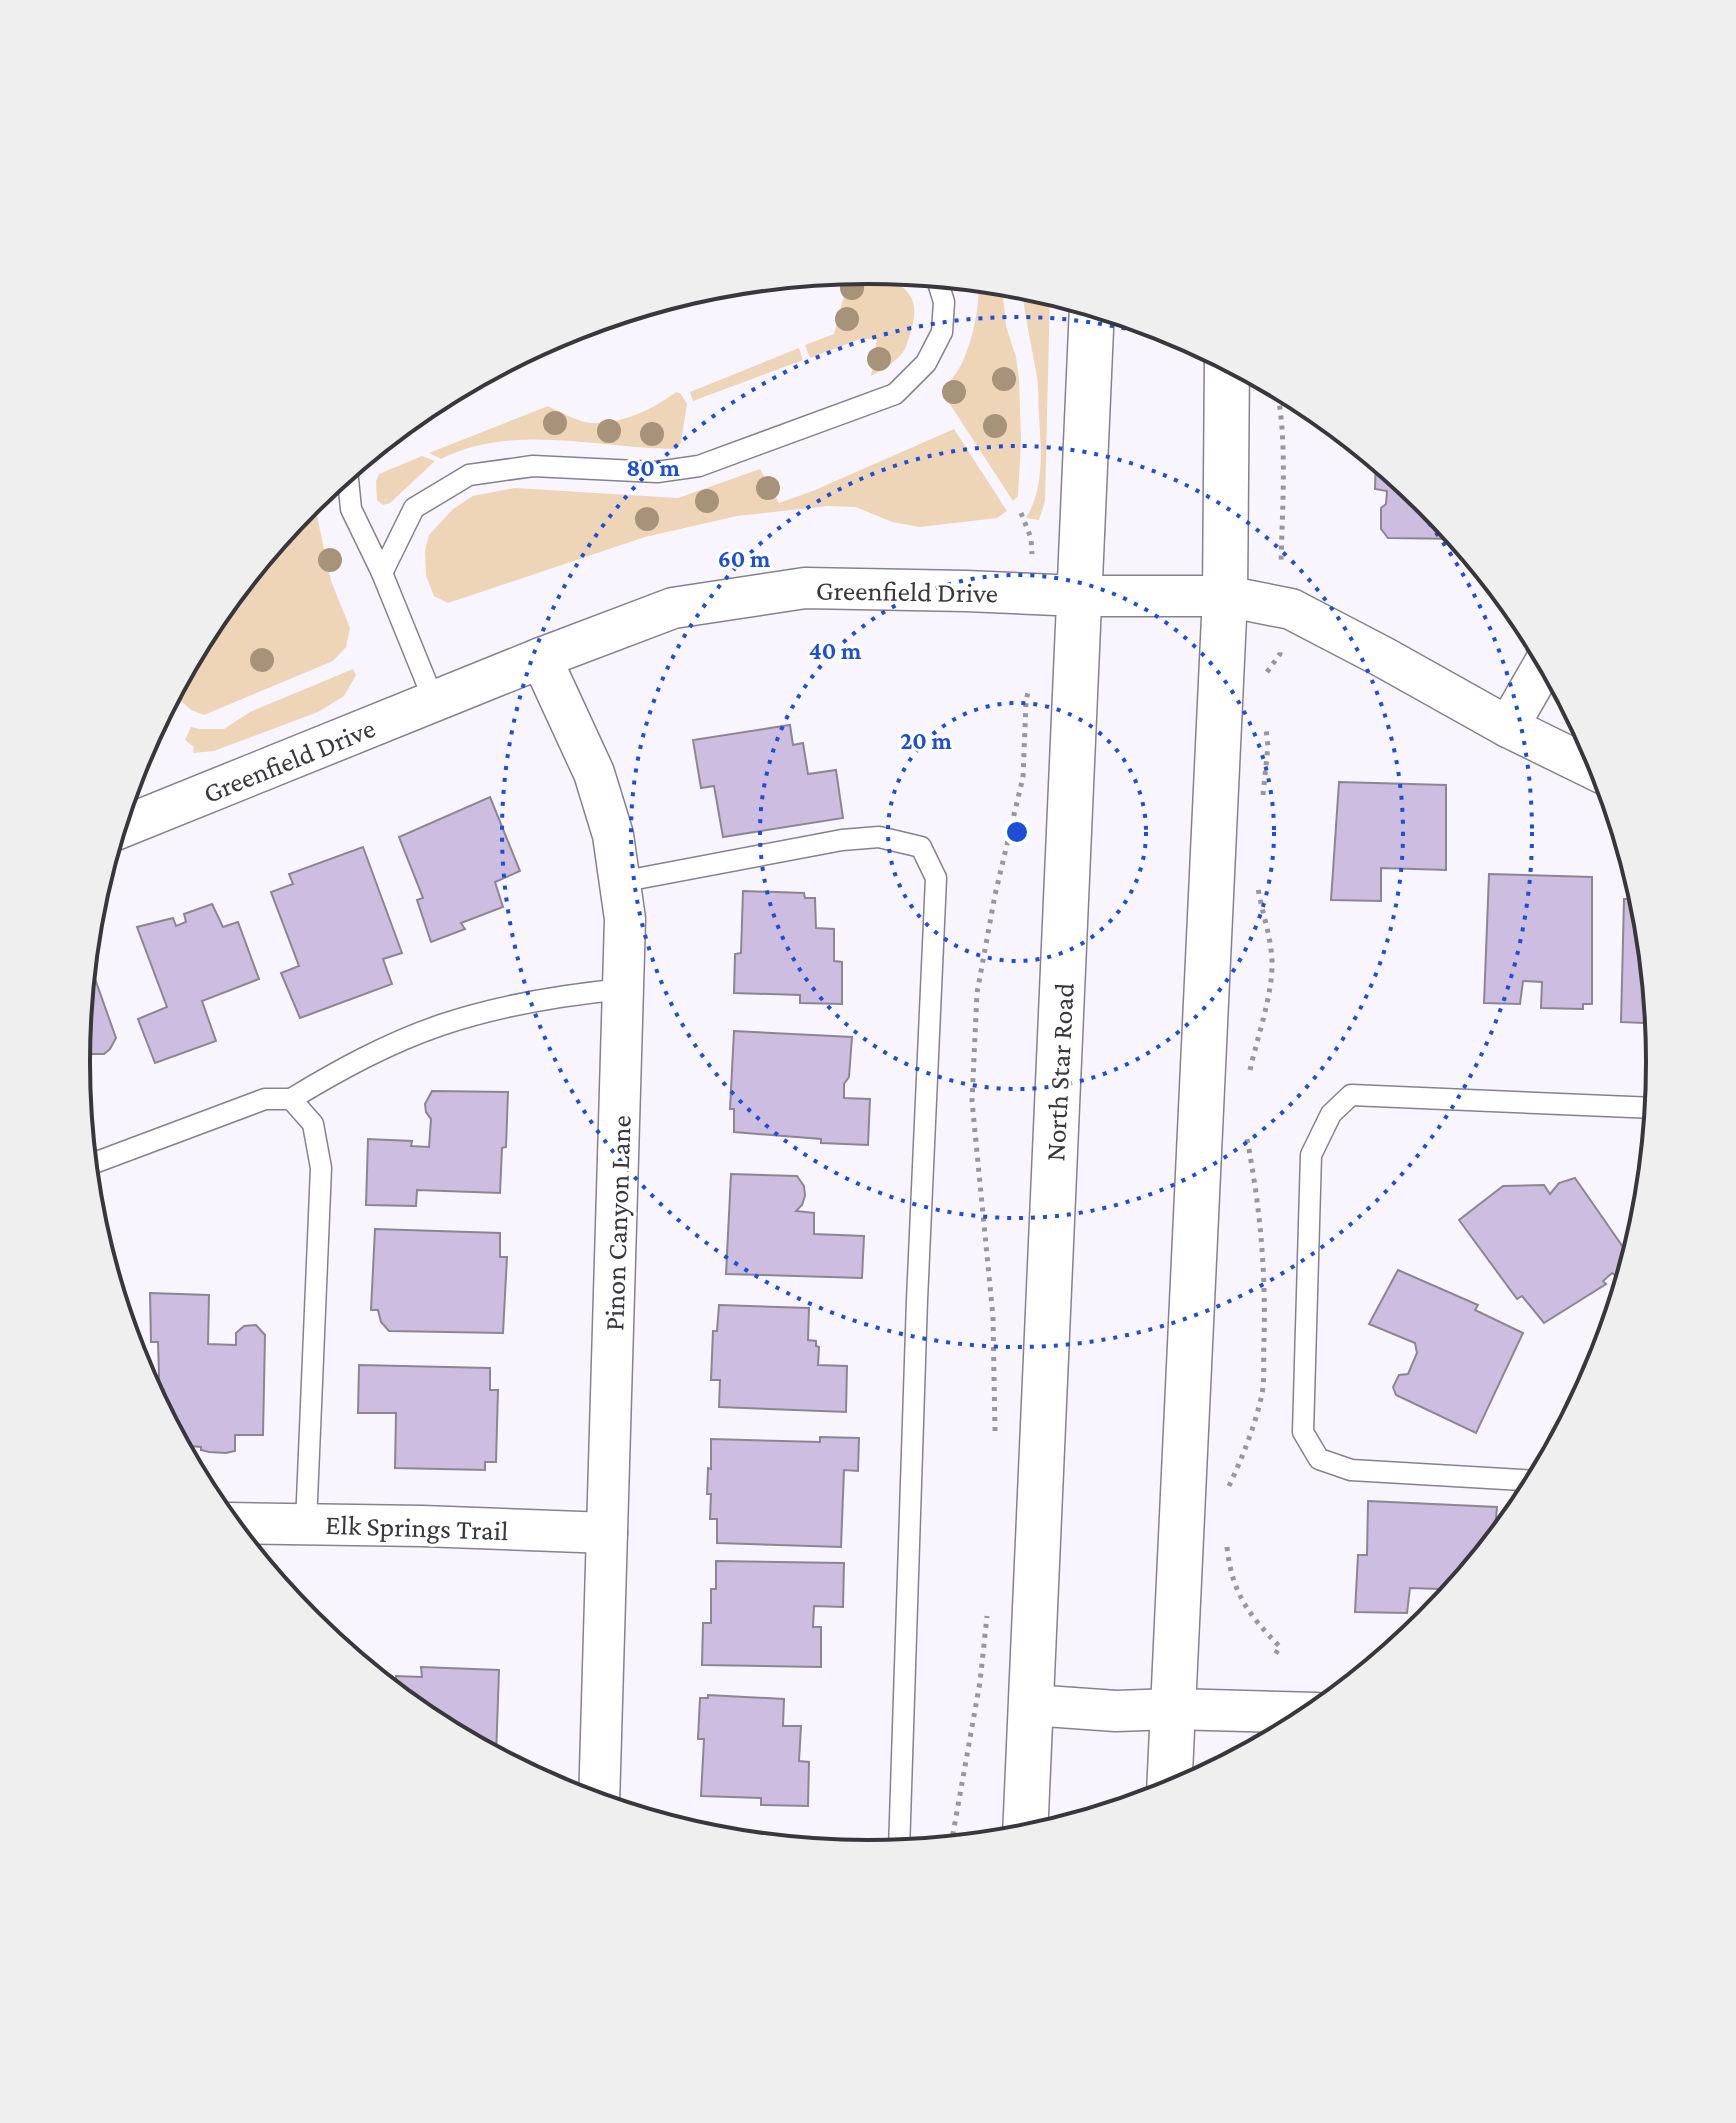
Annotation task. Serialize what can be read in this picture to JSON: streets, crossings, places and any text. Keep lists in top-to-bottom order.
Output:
{
  "streets": {
    "main road": ["North Star Road"],
    "street": ["Greenfield Drive", "Pinon Canyon Lane", "Elk Springs Trail"]
  },
  "crossings": [
    ["Greenfield Drive", "North Star Road"],
    ["Greenfield Drive", "Pinon Canyon Lane"],
    ["Pinon Canyon Lane", "Elk Springs Trail"]
  ],
  "rings": [
    "80 m",
    "60 m",
    "40 m",
    "20 m"
  ]
}
